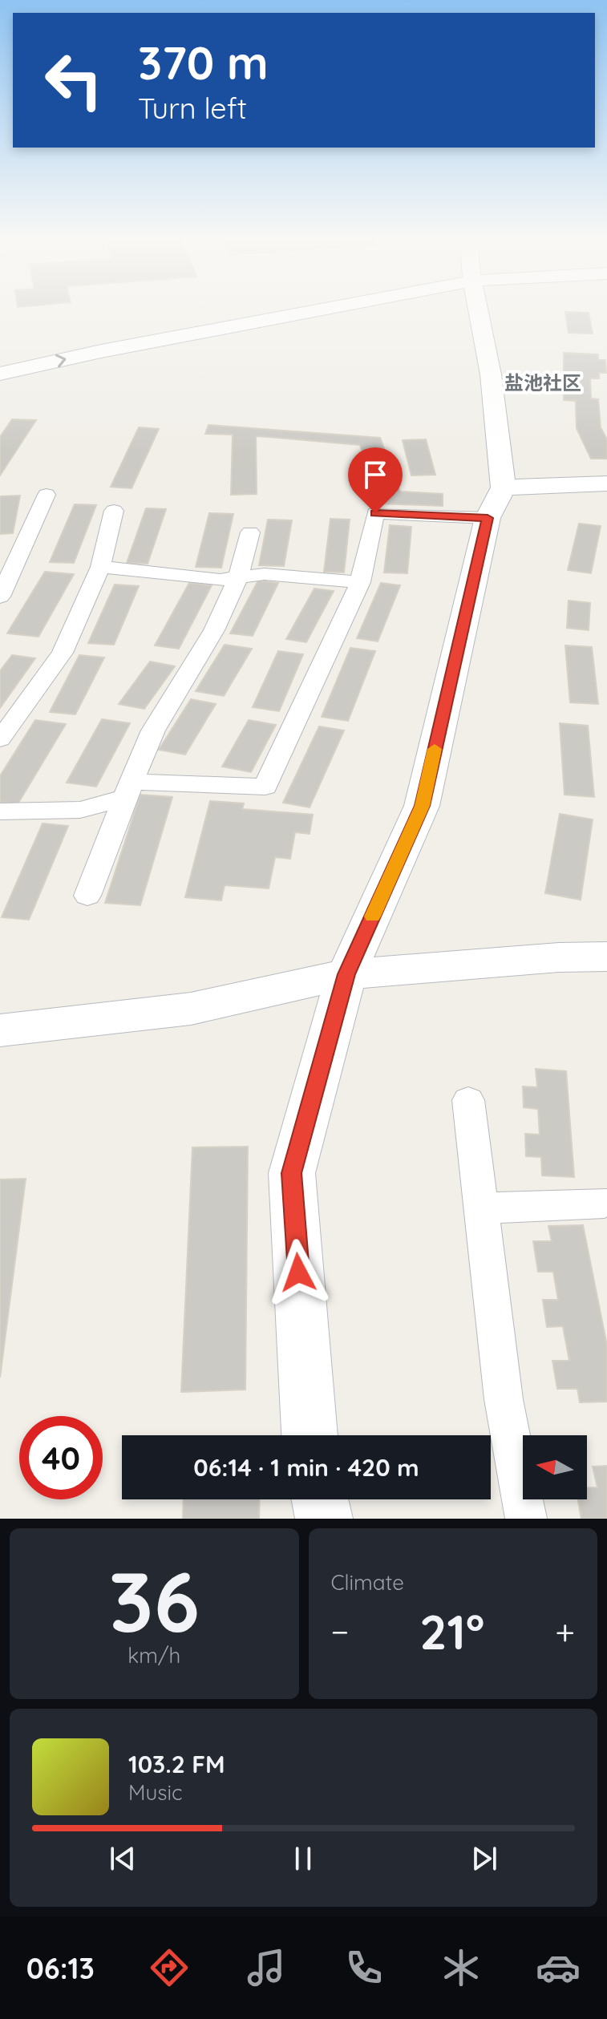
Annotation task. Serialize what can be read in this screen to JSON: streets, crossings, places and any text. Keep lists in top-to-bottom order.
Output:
{
  "districts": ["盐池社区"],
  "north": "left",
  "page": {
    "turn": ["370 m", "Turn left"],
    "limit": "40",
    "trip": "06:14 · 1 min · 420 m",
    "tile": [
      ["36", "km/h"],
      "Climate"
    ],
    "heat": ["−", "21°", "+"],
    "song": ["103.2 FM", "Music"],
    "tabs": "06:13"
  }
}
